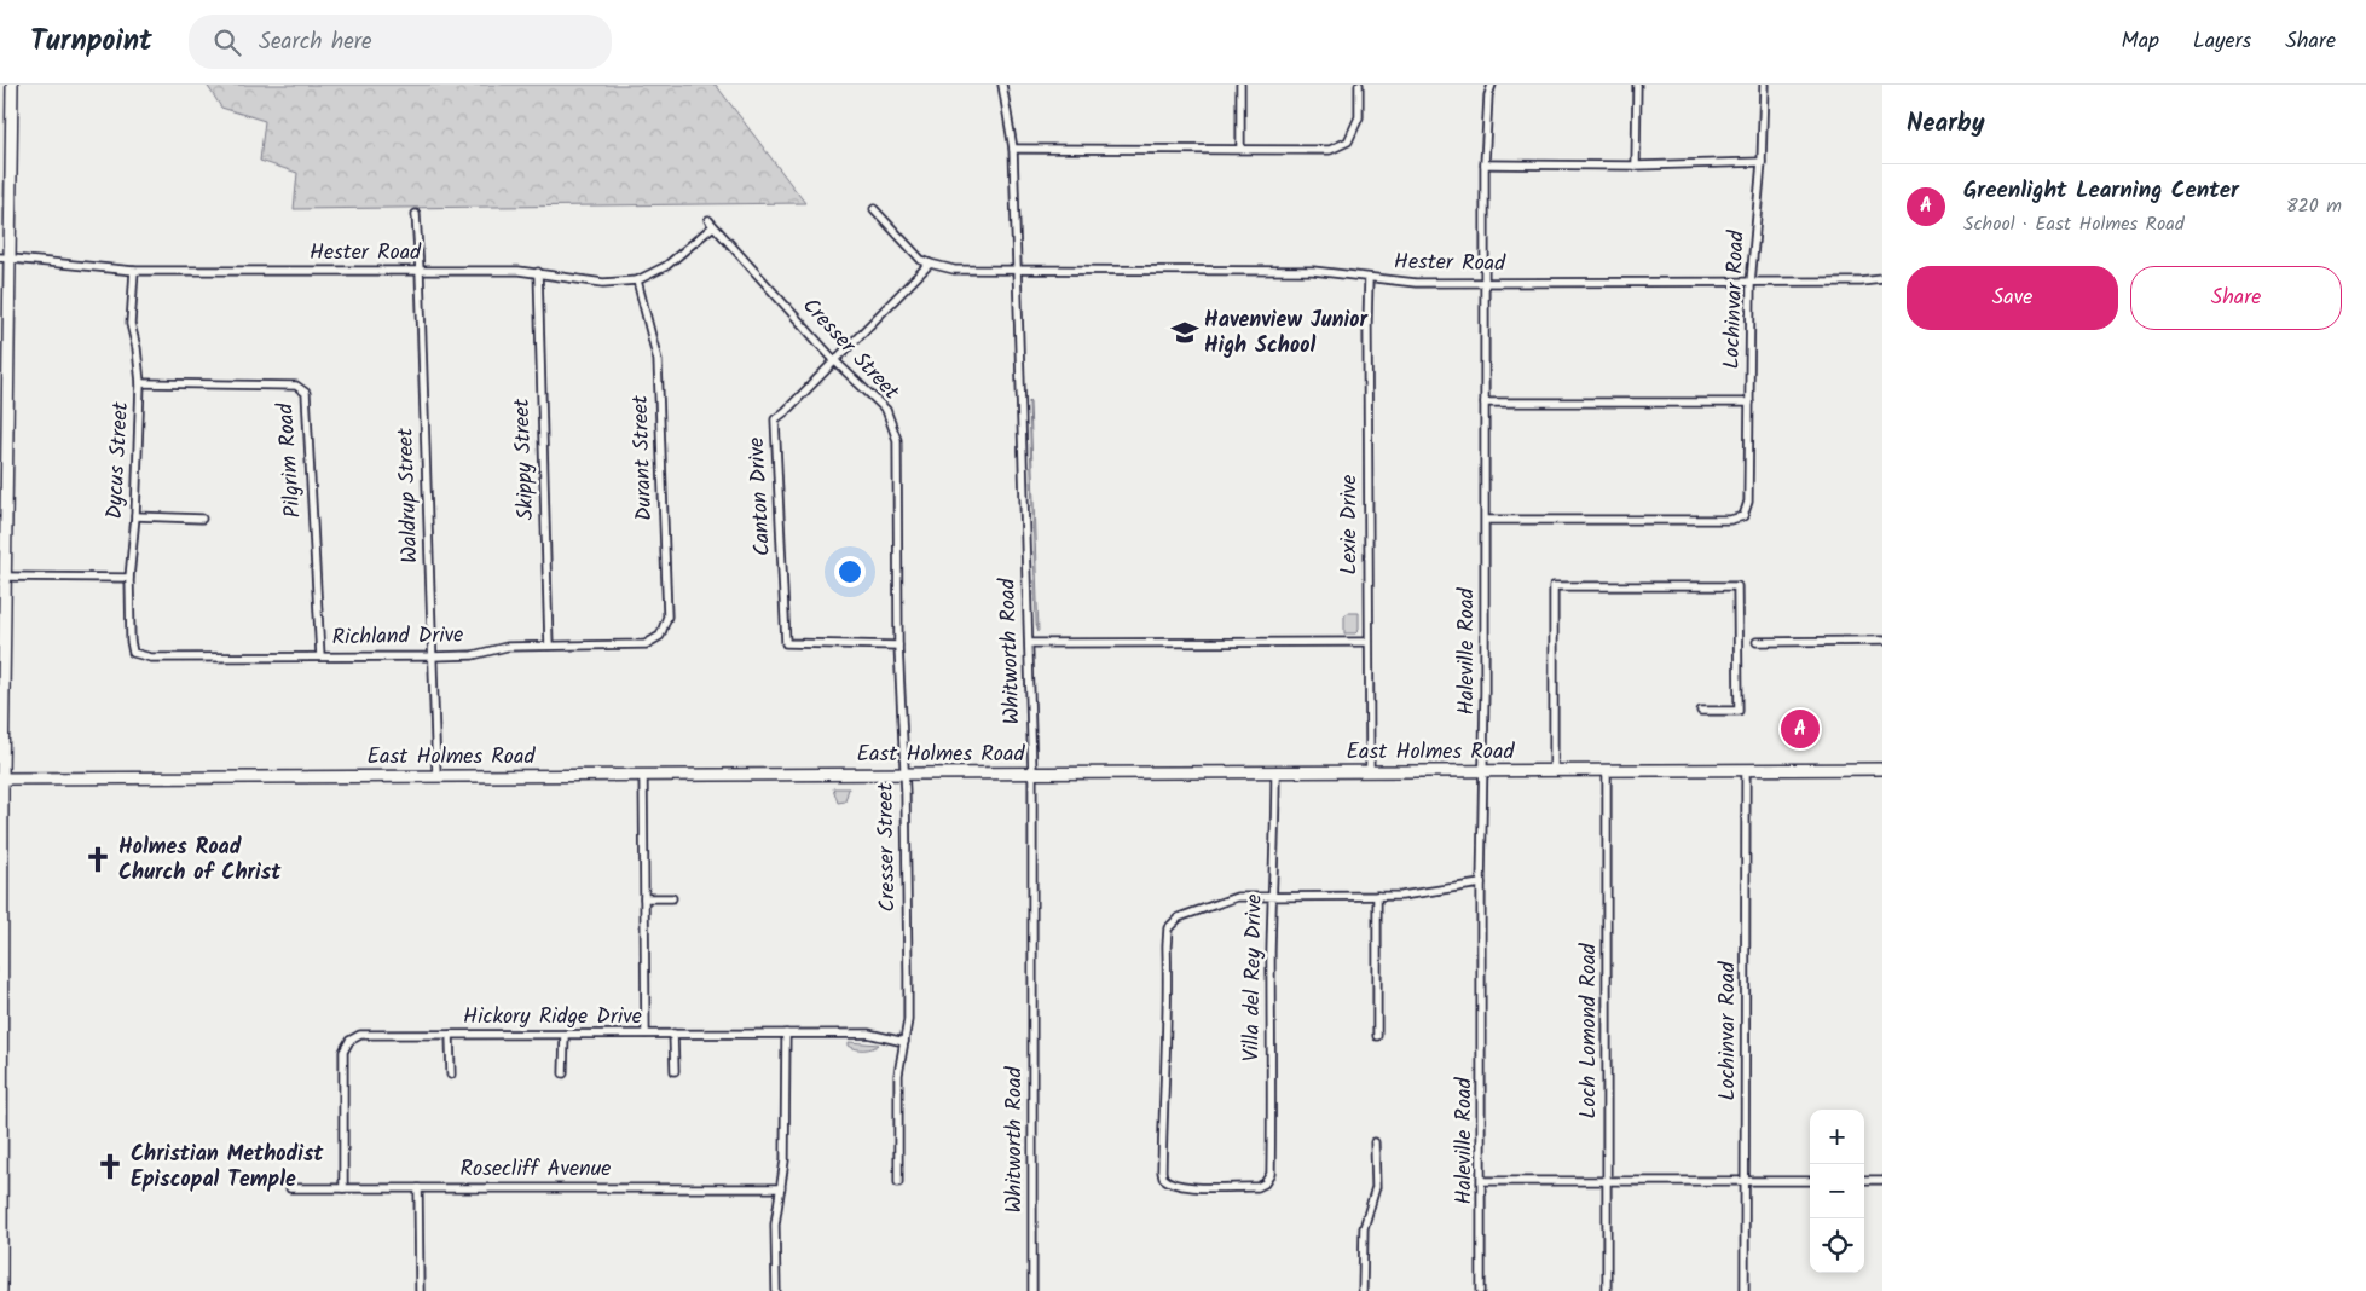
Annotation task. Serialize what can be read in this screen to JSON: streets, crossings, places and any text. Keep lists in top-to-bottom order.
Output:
{
  "streets": {
    "main road": ["East Holmes Road"],
    "street": [
      "Hester Road",
      "Lochinvar Road",
      "Cresser Street",
      "Durant Street",
      "Skippy Street",
      "Dycus Street",
      "Pilgrim Road",
      "Waldrup Street",
      "Canton Drive",
      "Lexie Drive",
      "Richland Drive",
      "Whitworth Road",
      "Haleville Road",
      "Villa del Rey Drive",
      "Hickory Ridge Drive",
      "Loch Lomond Road",
      "Rosecliff Avenue"
    ]
  },
  "crossings": [
    ["Hester Road", "Lochinvar Road"],
    ["Hester Road", "Cresser Street"],
    ["Hester Road", "Durant Street"],
    ["Hester Road", "Skippy Street"],
    ["Hester Road", "Dycus Street"],
    ["Hester Road", "Waldrup Street"],
    ["Hester Road", "Canton Drive"],
    ["Hester Road", "Lexie Drive"],
    ["Hester Road", "Whitworth Road"],
    ["Hester Road", "Haleville Road"],
    ["Lochinvar Road", "Haleville Road"],
    ["Lochinvar Road", "East Holmes Road"],
    ["Cresser Street", "Canton Drive"],
    ["Cresser Street", "East Holmes Road"],
    ["Cresser Street", "Hickory Ridge Drive"],
    ["Durant Street", "Richland Drive"],
    ["Skippy Street", "Richland Drive"],
    ["Dycus Street", "Pilgrim Road"],
    ["Dycus Street", "Richland Drive"],
    ["Pilgrim Road", "Richland Drive"],
    ["Waldrup Street", "Richland Drive"],
    ["Waldrup Street", "East Holmes Road"],
    ["Lexie Drive", "East Holmes Road"],
    ["Whitworth Road", "East Holmes Road"],
    ["Haleville Road", "East Holmes Road"],
    ["East Holmes Road", "Villa del Rey Drive"],
    ["East Holmes Road", "Loch Lomond Road"],
    ["Hickory Ridge Drive", "Rosecliff Avenue"]
  ],
  "places": {
    "school or university": ["Havenview Junior High School"],
    "church": ["Holmes Road Church of Christ", "Christian Methodist Episcopal Temple"]
  },
  "page": {
    "header": "Turnpoint",
    "search": "Search here",
    "nav": ["Map", "Layers", "Share"],
    "heading": "Nearby",
    "list": [
      {
        "mark": "A",
        "name": "Greenlight Learning Center",
        "note": "School · East Holmes Road",
        "value": "820 m"
      }
    ],
    "buttons": ["Save", "Share"],
    "pins": "A",
    "map_buttons": ["+", "−"]
  }
}
